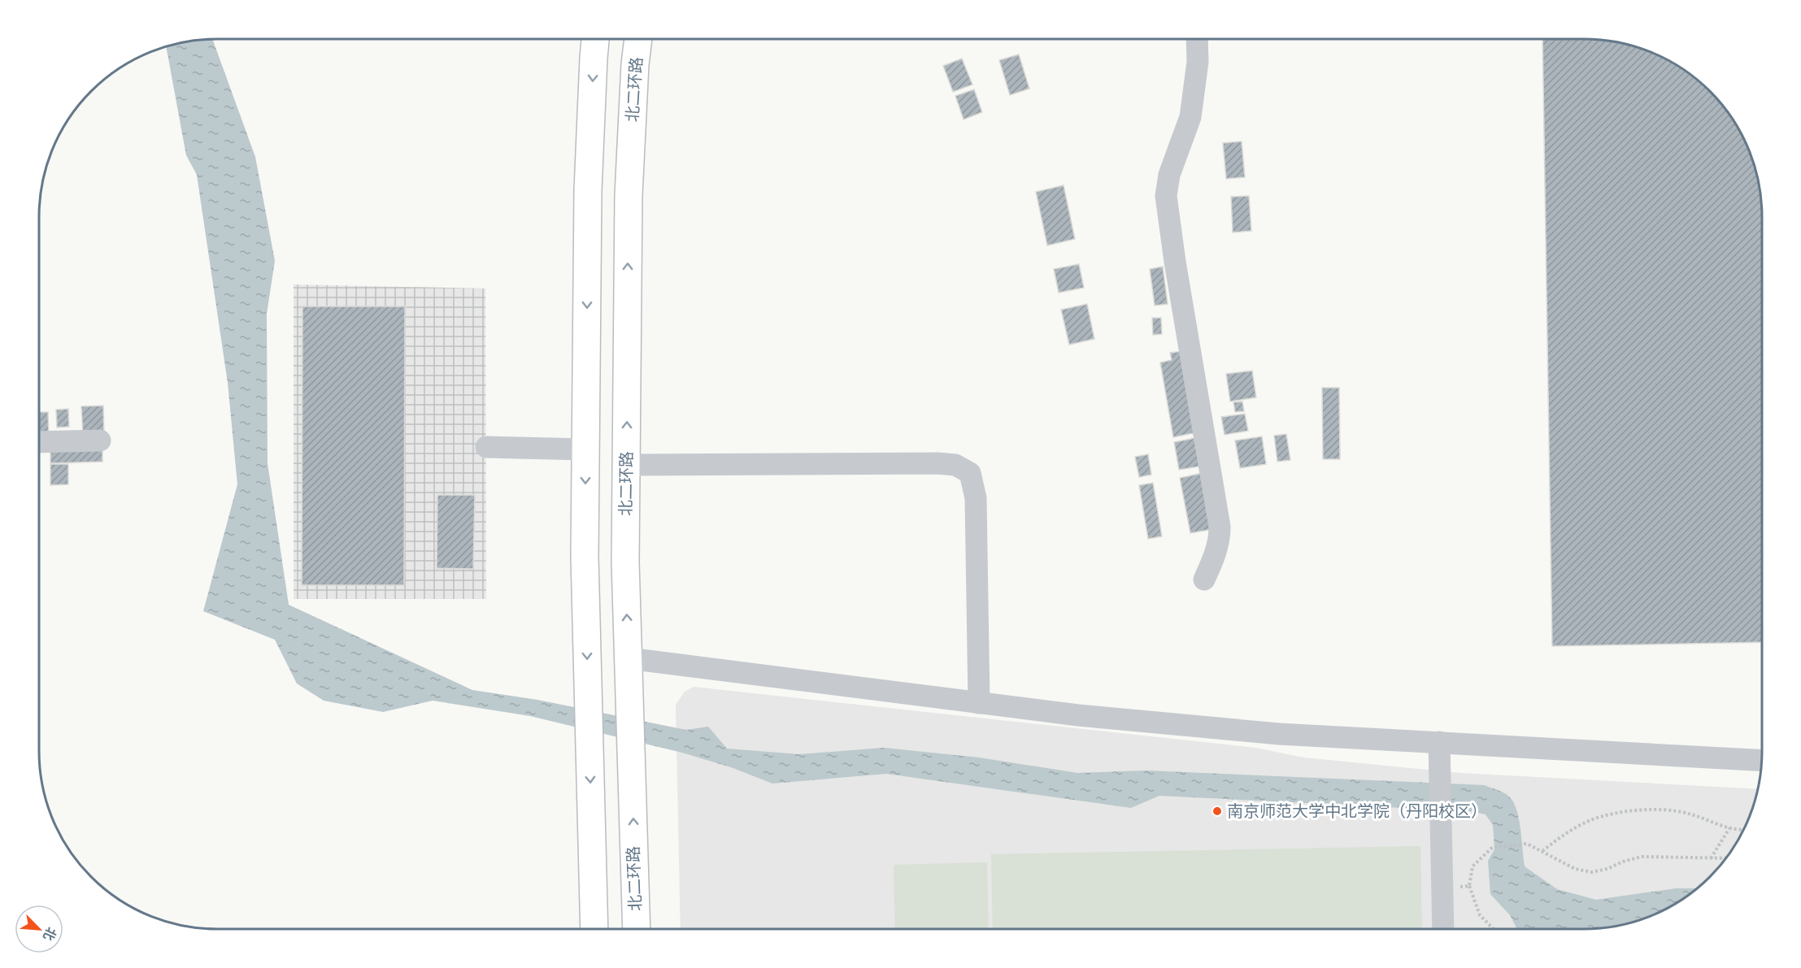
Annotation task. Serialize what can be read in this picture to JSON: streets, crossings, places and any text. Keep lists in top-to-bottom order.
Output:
{
  "streets": {
    "main road": ["北二环路"]
  },
  "places": ["南京师范大学中北学院（丹阳校区）"],
  "north": "bottom right"
}
